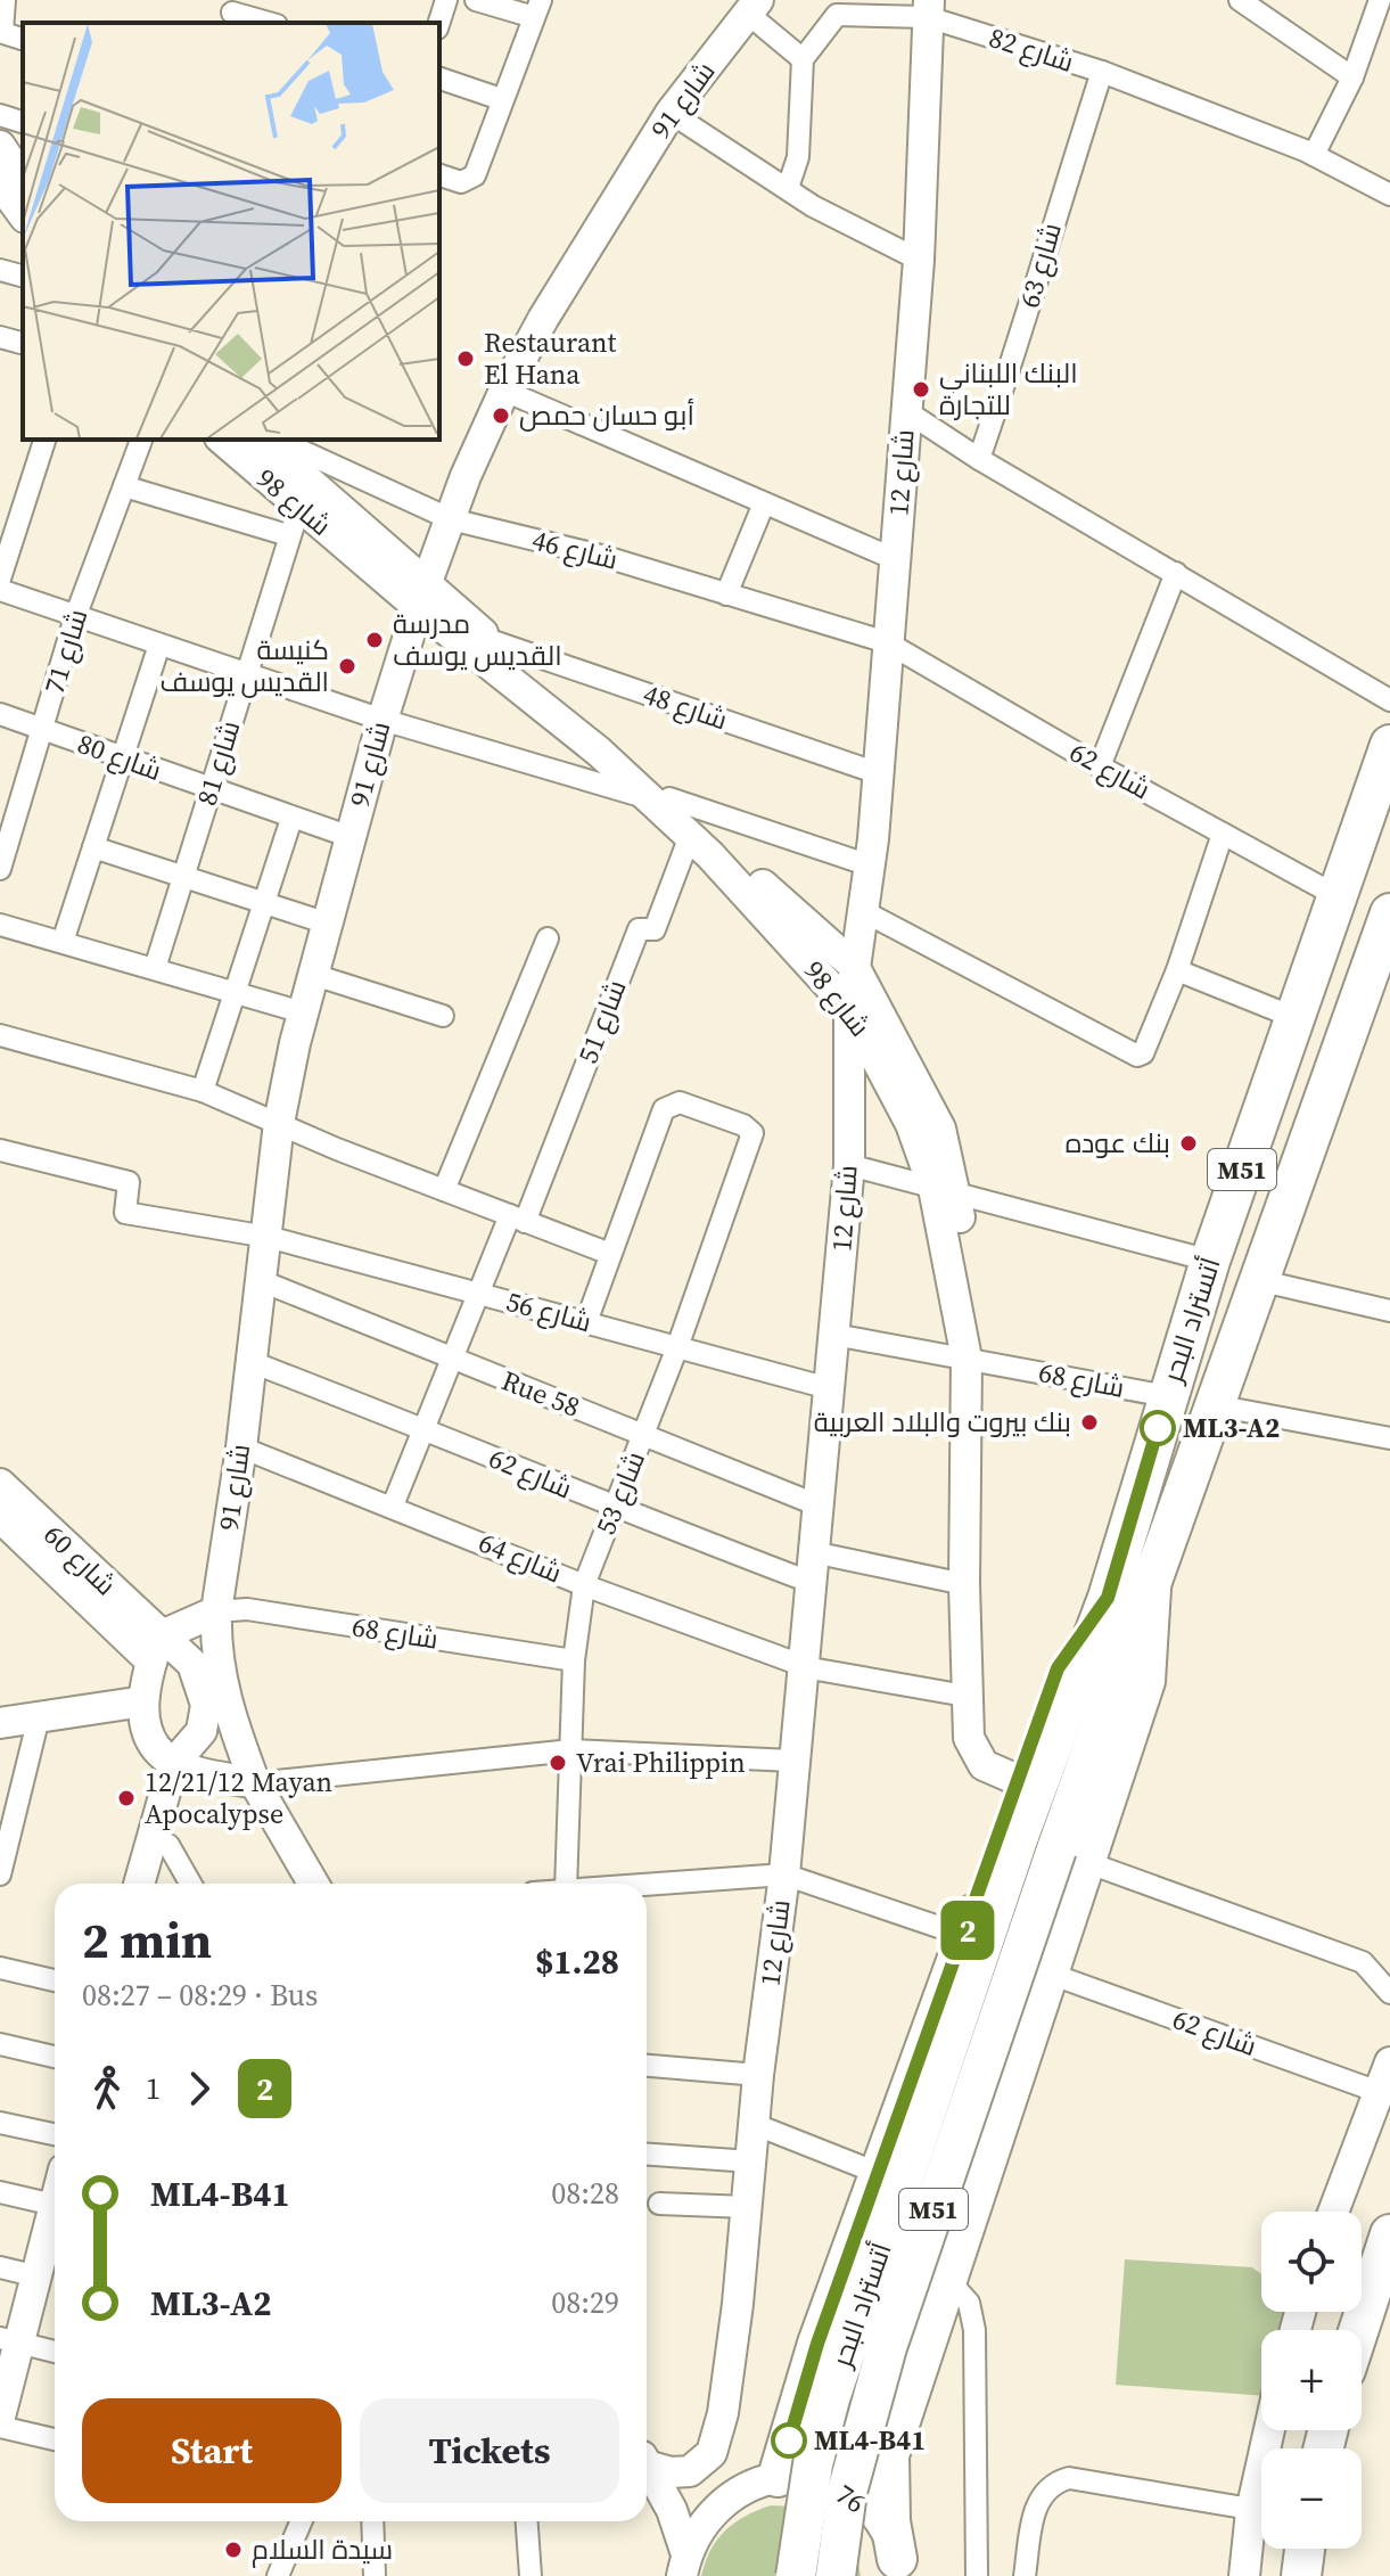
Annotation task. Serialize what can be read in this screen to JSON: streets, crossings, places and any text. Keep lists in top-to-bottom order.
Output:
{
  "streets": {
    "highway": ["M51", "أتستراد البحر"],
    "street": [
      "شارع 82",
      "شارع 91",
      "شارع 63",
      "شارع 12",
      "شارع 98",
      "شارع 46",
      "شارع 71",
      "شارع 48",
      "شارع 80",
      "شارع 81",
      "شارع 62",
      "شارع 51",
      "شارع 56",
      "شارع 68",
      "Rue 58",
      "شارع 53",
      "شارع 64",
      "شارع 60",
      "76"
    ]
  },
  "crossings": [
    ["شارع 82", "شارع 63"],
    ["شارع 82", "شارع 12"],
    ["شارع 91", "شارع 98"],
    ["شارع 91", "شارع 46"],
    ["شارع 91", "شارع 80"],
    ["شارع 91", "شارع 62"],
    ["شارع 91", "شارع 56"],
    ["شارع 91", "شارع 68"],
    ["شارع 91", "Rue 58"],
    ["شارع 91", "شارع 64"],
    ["شارع 12", "شارع 98"],
    ["شارع 12", "شارع 46"],
    ["شارع 12", "شارع 48"],
    ["شارع 12", "شارع 62"],
    ["شارع 12", "شارع 56"],
    ["شارع 12", "شارع 68"],
    ["شارع 12", "Rue 58"],
    ["شارع 12", "شارع 64"],
    ["شارع 98", "شارع 48"],
    ["شارع 98", "شارع 81"],
    ["شارع 98", "شارع 62"],
    ["شارع 98", "شارع 51"],
    ["شارع 98", "شارع 68"],
    ["شارع 98", "شارع 64"],
    ["شارع 46", "شارع 62"],
    ["شارع 71", "شارع 80"],
    ["شارع 80", "شارع 81"],
    ["شارع 62", "أتستراد البحر"],
    ["شارع 62", "شارع 53"],
    ["شارع 56", "شارع 53"],
    ["أتستراد البحر", "شارع 68"],
    ["شارع 68", "شارع 53"],
    ["Rue 58", "شارع 53"],
    ["شارع 53", "شارع 64"]
  ],
  "places": [
    "Restaurant El Hana",
    "البنك اللبناني للتجارة",
    "أبو حسان حمص",
    "مدرسة القديس يوسف",
    "كنيسة القديس يوسف",
    "بنك عوده",
    "بنك بيروت والبلاد العربية",
    "ML3-A2",
    "Vrai Philippin",
    "12/21/12 Mayan Apocalypse",
    "ML4-B41",
    "سيدة السلام"
  ],
  "lines": ["bus line 2"],
  "page": {
    "on_map": "2",
    "heading": ["2 min", "08:27 – 08:29 · Bus", "$1.28"],
    "legs": ["1", "2"],
    "list": [
      {
        "name": "ML4-B41",
        "value": "08:28"
      },
      {
        "name": "ML3-A2",
        "value": "08:29"
      }
    ],
    "map_buttons": ["+", "−"],
    "buttons": ["Start", "Tickets"]
  }
}
